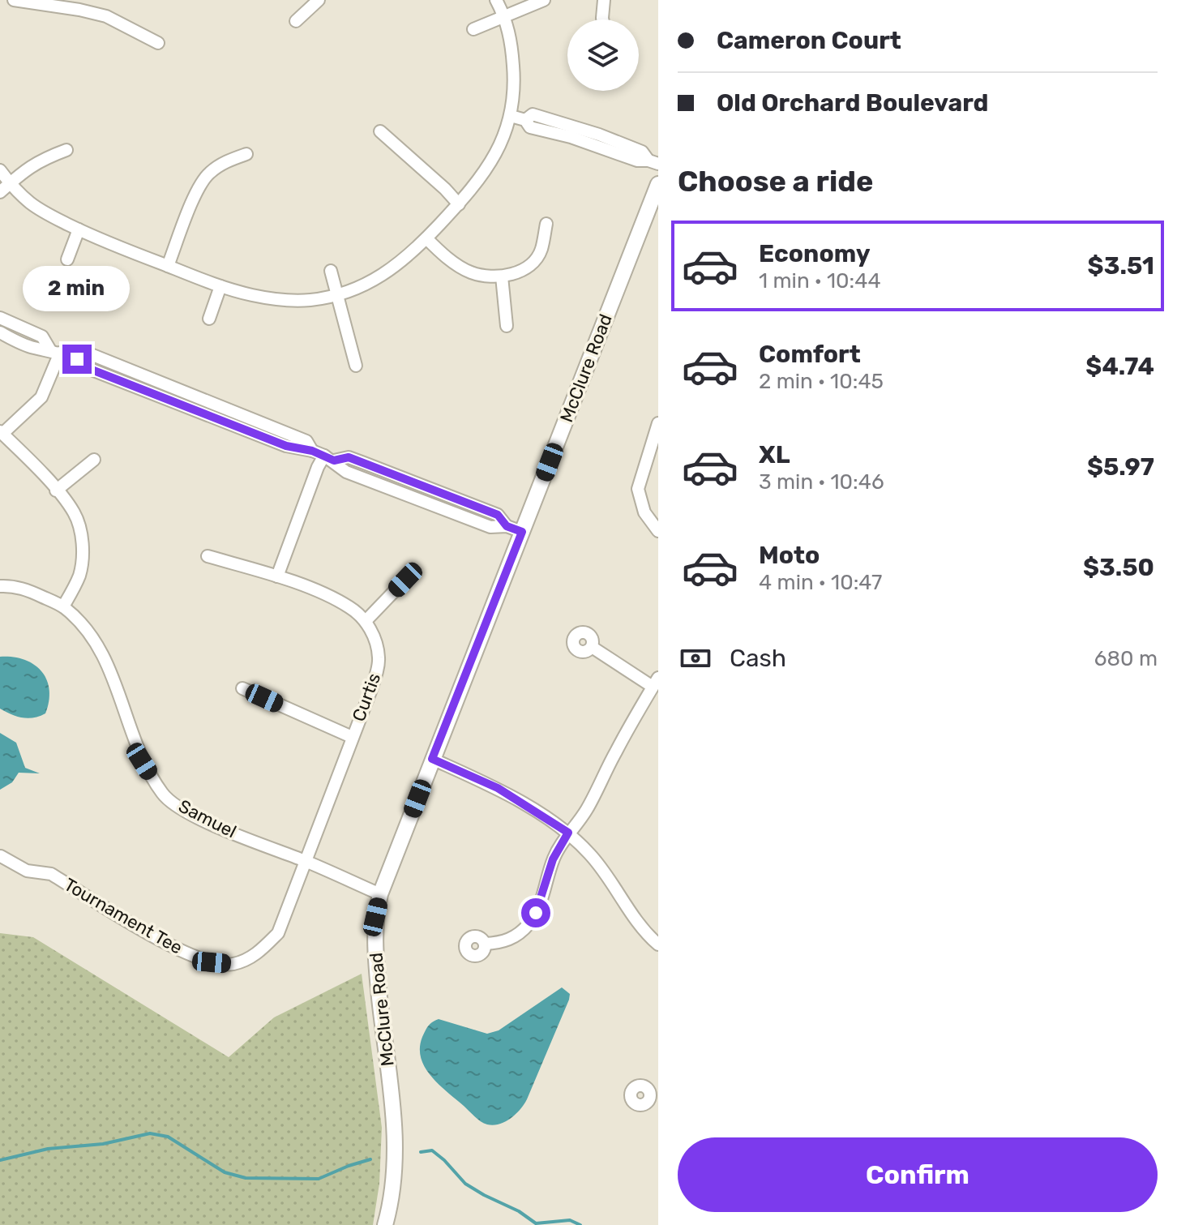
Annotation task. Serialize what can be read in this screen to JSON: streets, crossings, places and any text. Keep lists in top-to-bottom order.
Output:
{
  "streets": {
    "street": [
      "McClure Road",
      "Curtis",
      "Samuel",
      "Tournament Tee"
    ]
  },
  "crossings": [
    ["McClure Road", "Samuel"],
    ["Curtis", "Samuel"],
    ["Curtis", "Tournament Tee"],
    ["Samuel", "Tournament Tee"]
  ],
  "page": {
    "banner": ["Cameron Court", "Old Orchard Boulevard"],
    "heading": "Choose a ride",
    "list": [
      {
        "name": "Economy",
        "note": "1 min · 10:44",
        "value": "$3.51"
      },
      {
        "name": "Comfort",
        "note": "2 min · 10:45",
        "value": "$4.74"
      },
      {
        "name": "XL",
        "note": "3 min · 10:46",
        "value": "$5.97"
      },
      {
        "name": "Moto",
        "note": "4 min · 10:47",
        "value": "$3.50"
      }
    ],
    "bubble": "2 min",
    "pay": ["Cash", "680 m"],
    "buttons": "Confirm"
  }
}
